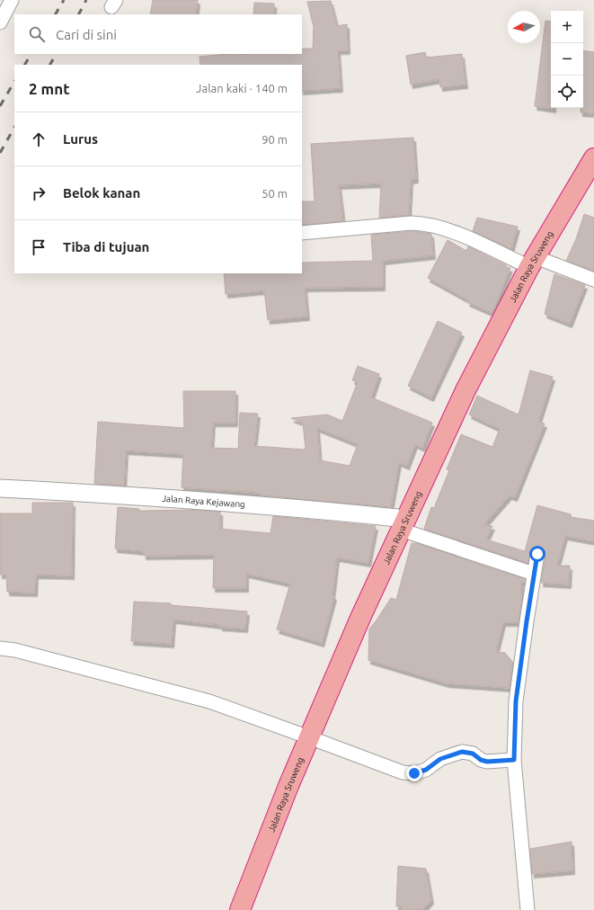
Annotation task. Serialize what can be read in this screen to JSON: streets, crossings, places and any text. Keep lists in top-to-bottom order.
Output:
{
  "streets": {
    "highway": ["Jalan Raya Sruweng"],
    "street": ["Jalan Raya Kejawang"]
  },
  "crossings": [
    ["Jalan Raya Sruweng", "Jalan Raya Kejawang"]
  ],
  "north": "left",
  "page": {
    "map_buttons": ["+", "−"],
    "search": "Cari di sini",
    "heading": ["2 mnt", "Jalan kaki · 140 m"],
    "list": [
      ["Lurus", "90 m"],
      ["Belok kanan", "50 m"],
      "Tiba di tujuan"
    ]
  }
}
